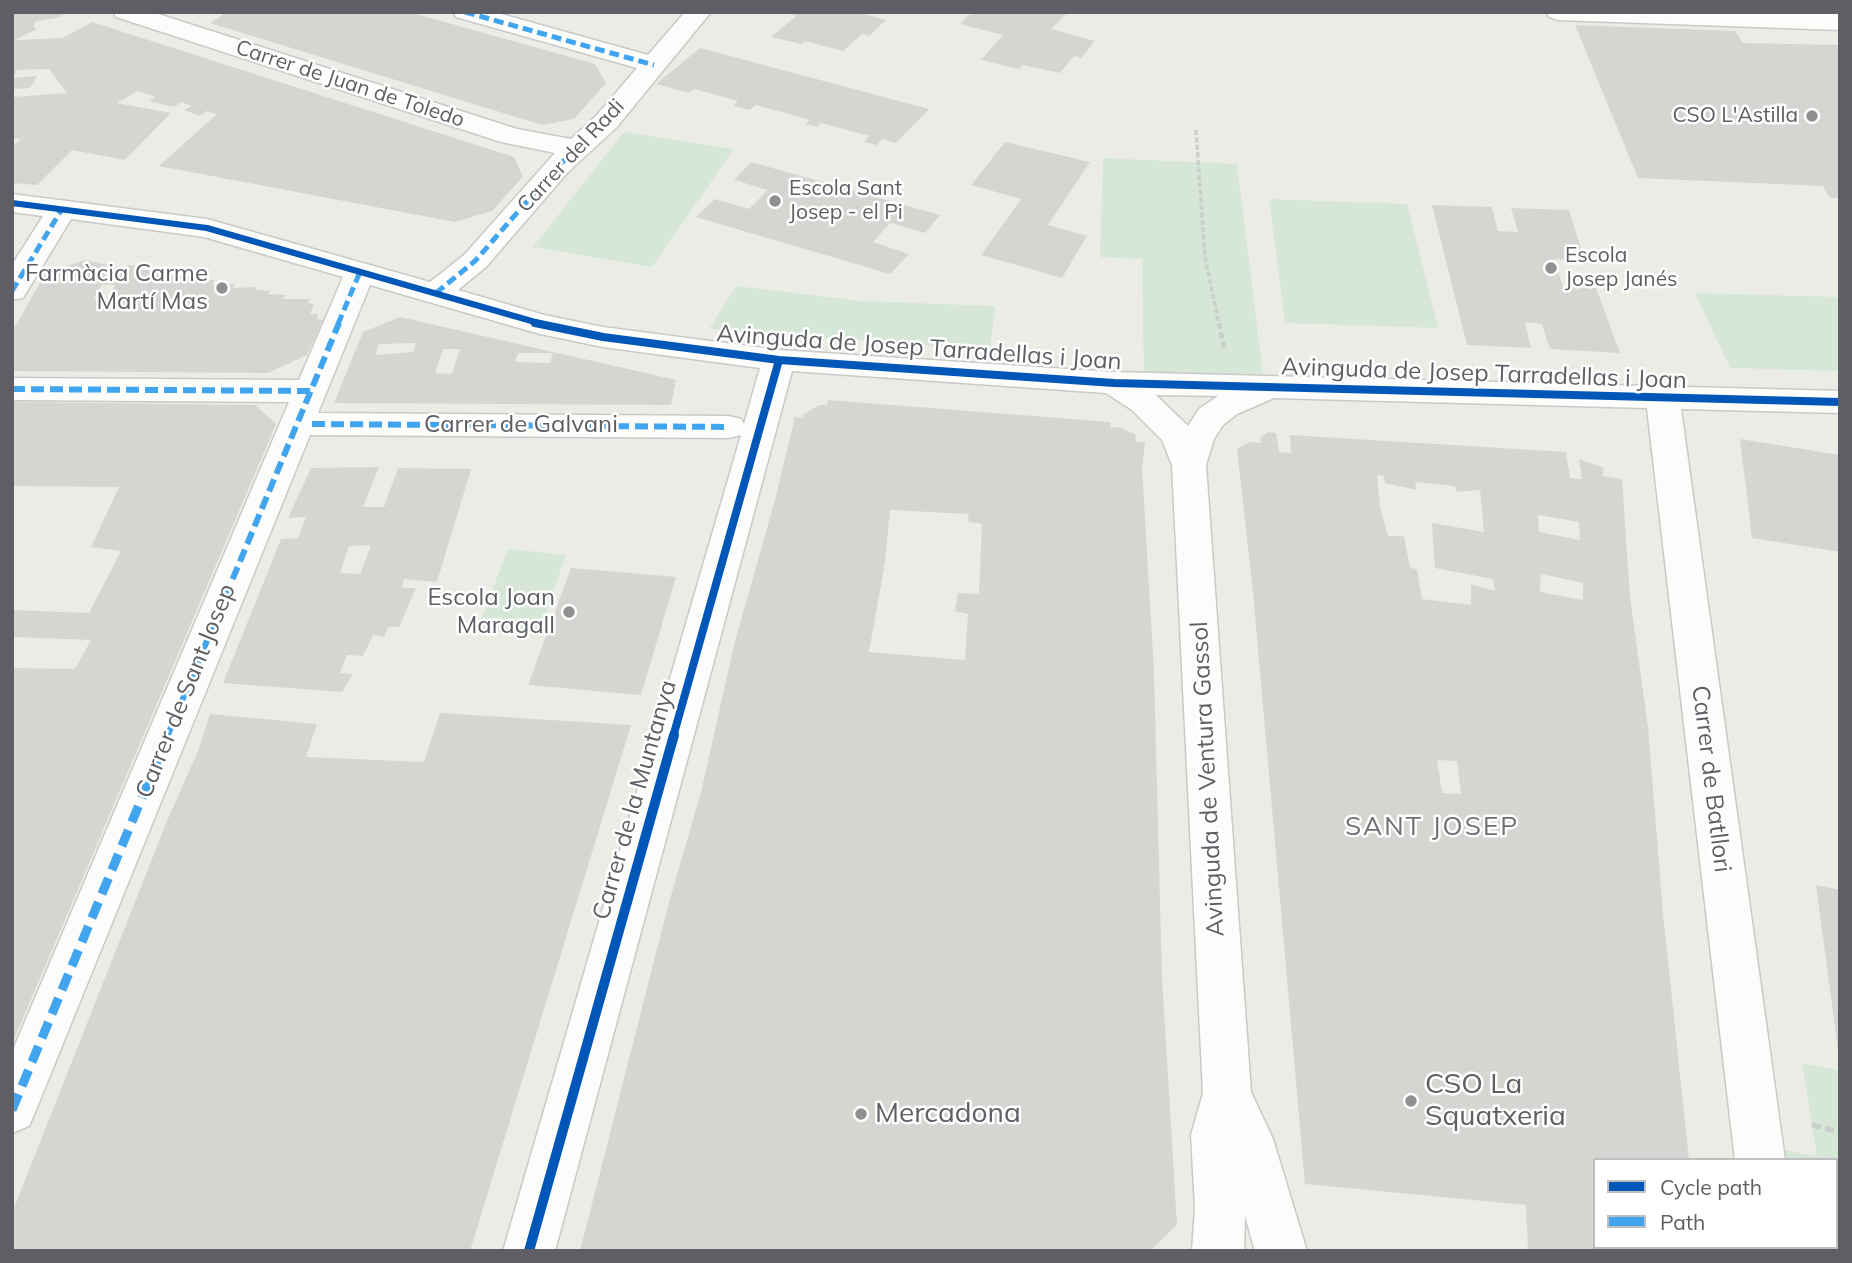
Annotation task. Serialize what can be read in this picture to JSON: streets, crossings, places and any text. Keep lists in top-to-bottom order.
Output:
{
  "streets": {
    "street": [
      "Carrer de Juan de Toledo",
      "Carrer del Radi",
      "Avinguda de Josep Tarradellas i Joan",
      "Carrer de Galvani",
      "Carrer de Sant Josep",
      "Avinguda de Ventura Gassol",
      "Carrer de Batllori",
      "Carrer de la Muntanya"
    ]
  },
  "crossings": [
    ["Carrer de Juan de Toledo", "Carrer del Radi"],
    ["Carrer del Radi", "Avinguda de Josep Tarradellas i Joan"],
    ["Avinguda de Josep Tarradellas i Joan", "Carrer de Sant Josep"],
    ["Avinguda de Josep Tarradellas i Joan", "Avinguda de Ventura Gassol"],
    ["Avinguda de Josep Tarradellas i Joan", "Carrer de Batllori"],
    ["Avinguda de Josep Tarradellas i Joan", "Carrer de la Muntanya"],
    ["Carrer de Galvani", "Carrer de Sant Josep"]
  ],
  "districts": ["SANT JOSEP"],
  "places": [
    "CSO L'Astilla",
    "Escola Sant Josep - el Pi",
    "Escola Josep Janés",
    "Farmàcia Carme Martí Mas",
    "Escola Joan Maragall",
    "CSO La Squatxeria",
    "Mercadona"
  ],
  "legend": ["Cycle path", "Path"]
}
